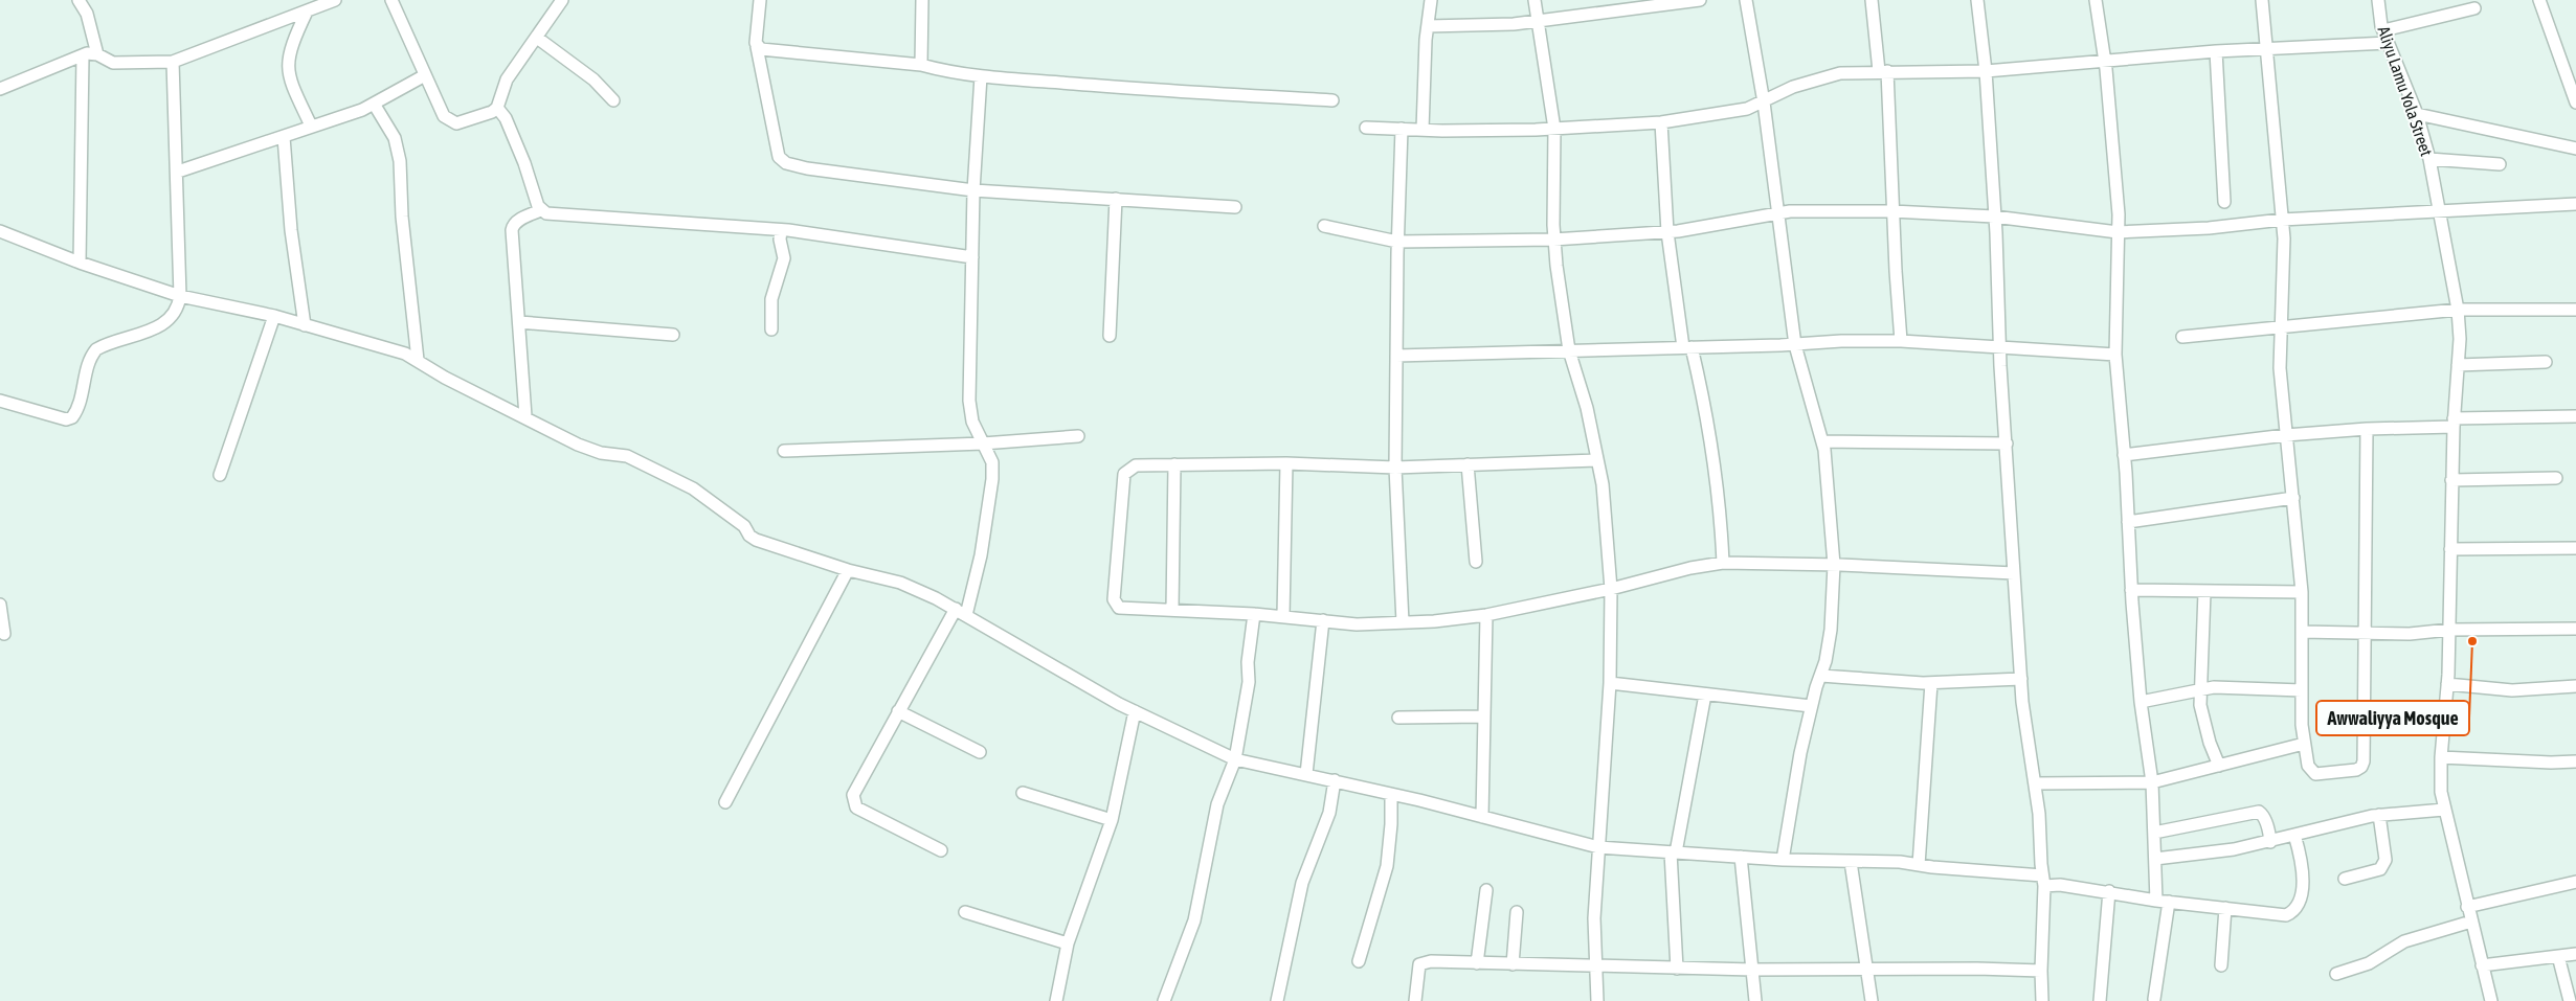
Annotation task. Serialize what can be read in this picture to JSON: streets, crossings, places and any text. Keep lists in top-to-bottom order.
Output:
{
  "streets": {
    "street": ["Aliyu Lamu Yola Street"]
  },
  "places": ["Awwaliyya Mosque"]
}
